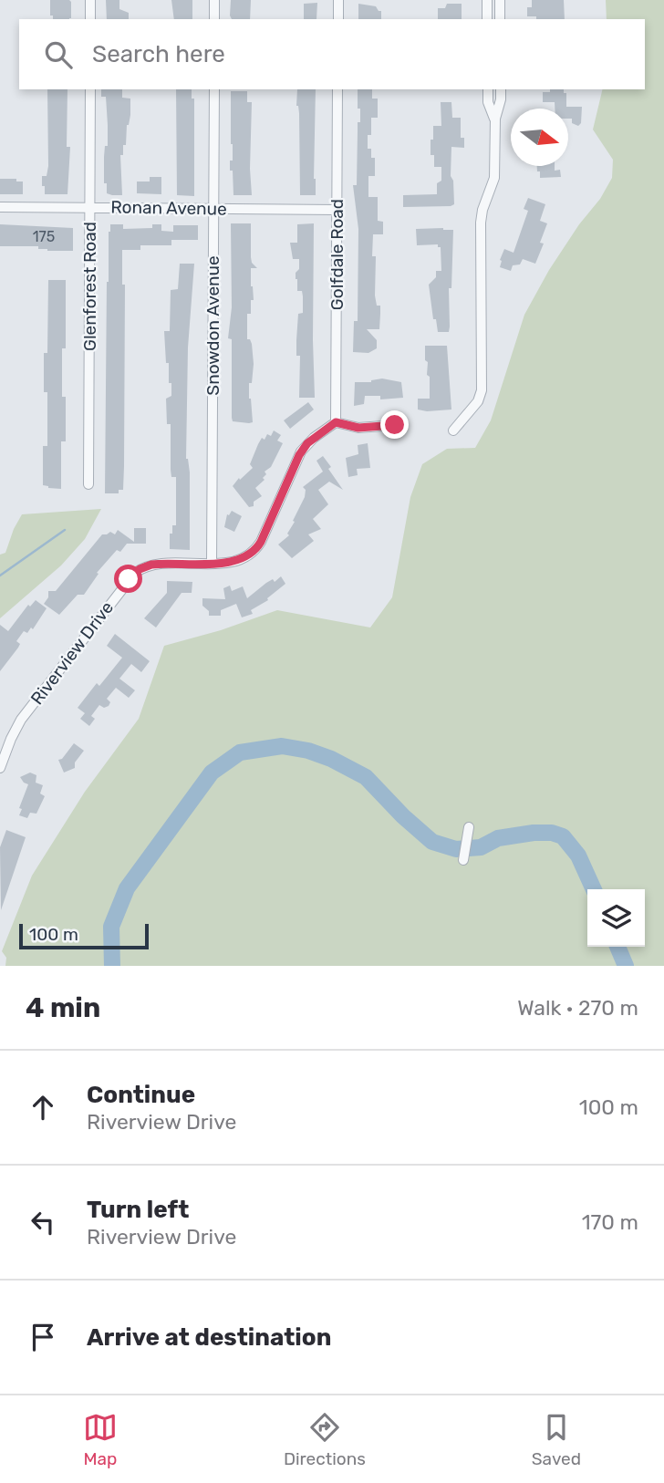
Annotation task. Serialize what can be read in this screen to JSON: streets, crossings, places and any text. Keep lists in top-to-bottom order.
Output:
{
  "streets": {
    "street": [
      "Ronan Avenue",
      "Golfdale Road",
      "Glenforest Road",
      "Snowdon Avenue",
      "Riverview Drive"
    ]
  },
  "crossings": [
    ["Ronan Avenue", "Golfdale Road"],
    ["Ronan Avenue", "Glenforest Road"],
    ["Ronan Avenue", "Snowdon Avenue"],
    ["Golfdale Road", "Riverview Drive"],
    ["Snowdon Avenue", "Riverview Drive"]
  ],
  "house_numbers": ["175"],
  "scale_bar": "100 m",
  "north": "right",
  "page": {
    "search": "Search here",
    "scale": "100 m",
    "heading": ["4 min", "Walk · 270 m"],
    "list": [
      ["Continue", "Riverview Drive", "100 m"],
      ["Turn left", "Riverview Drive", "170 m"],
      "Arrive at destination"
    ],
    "nav": ["Map", "Directions", "Saved"]
  }
}
